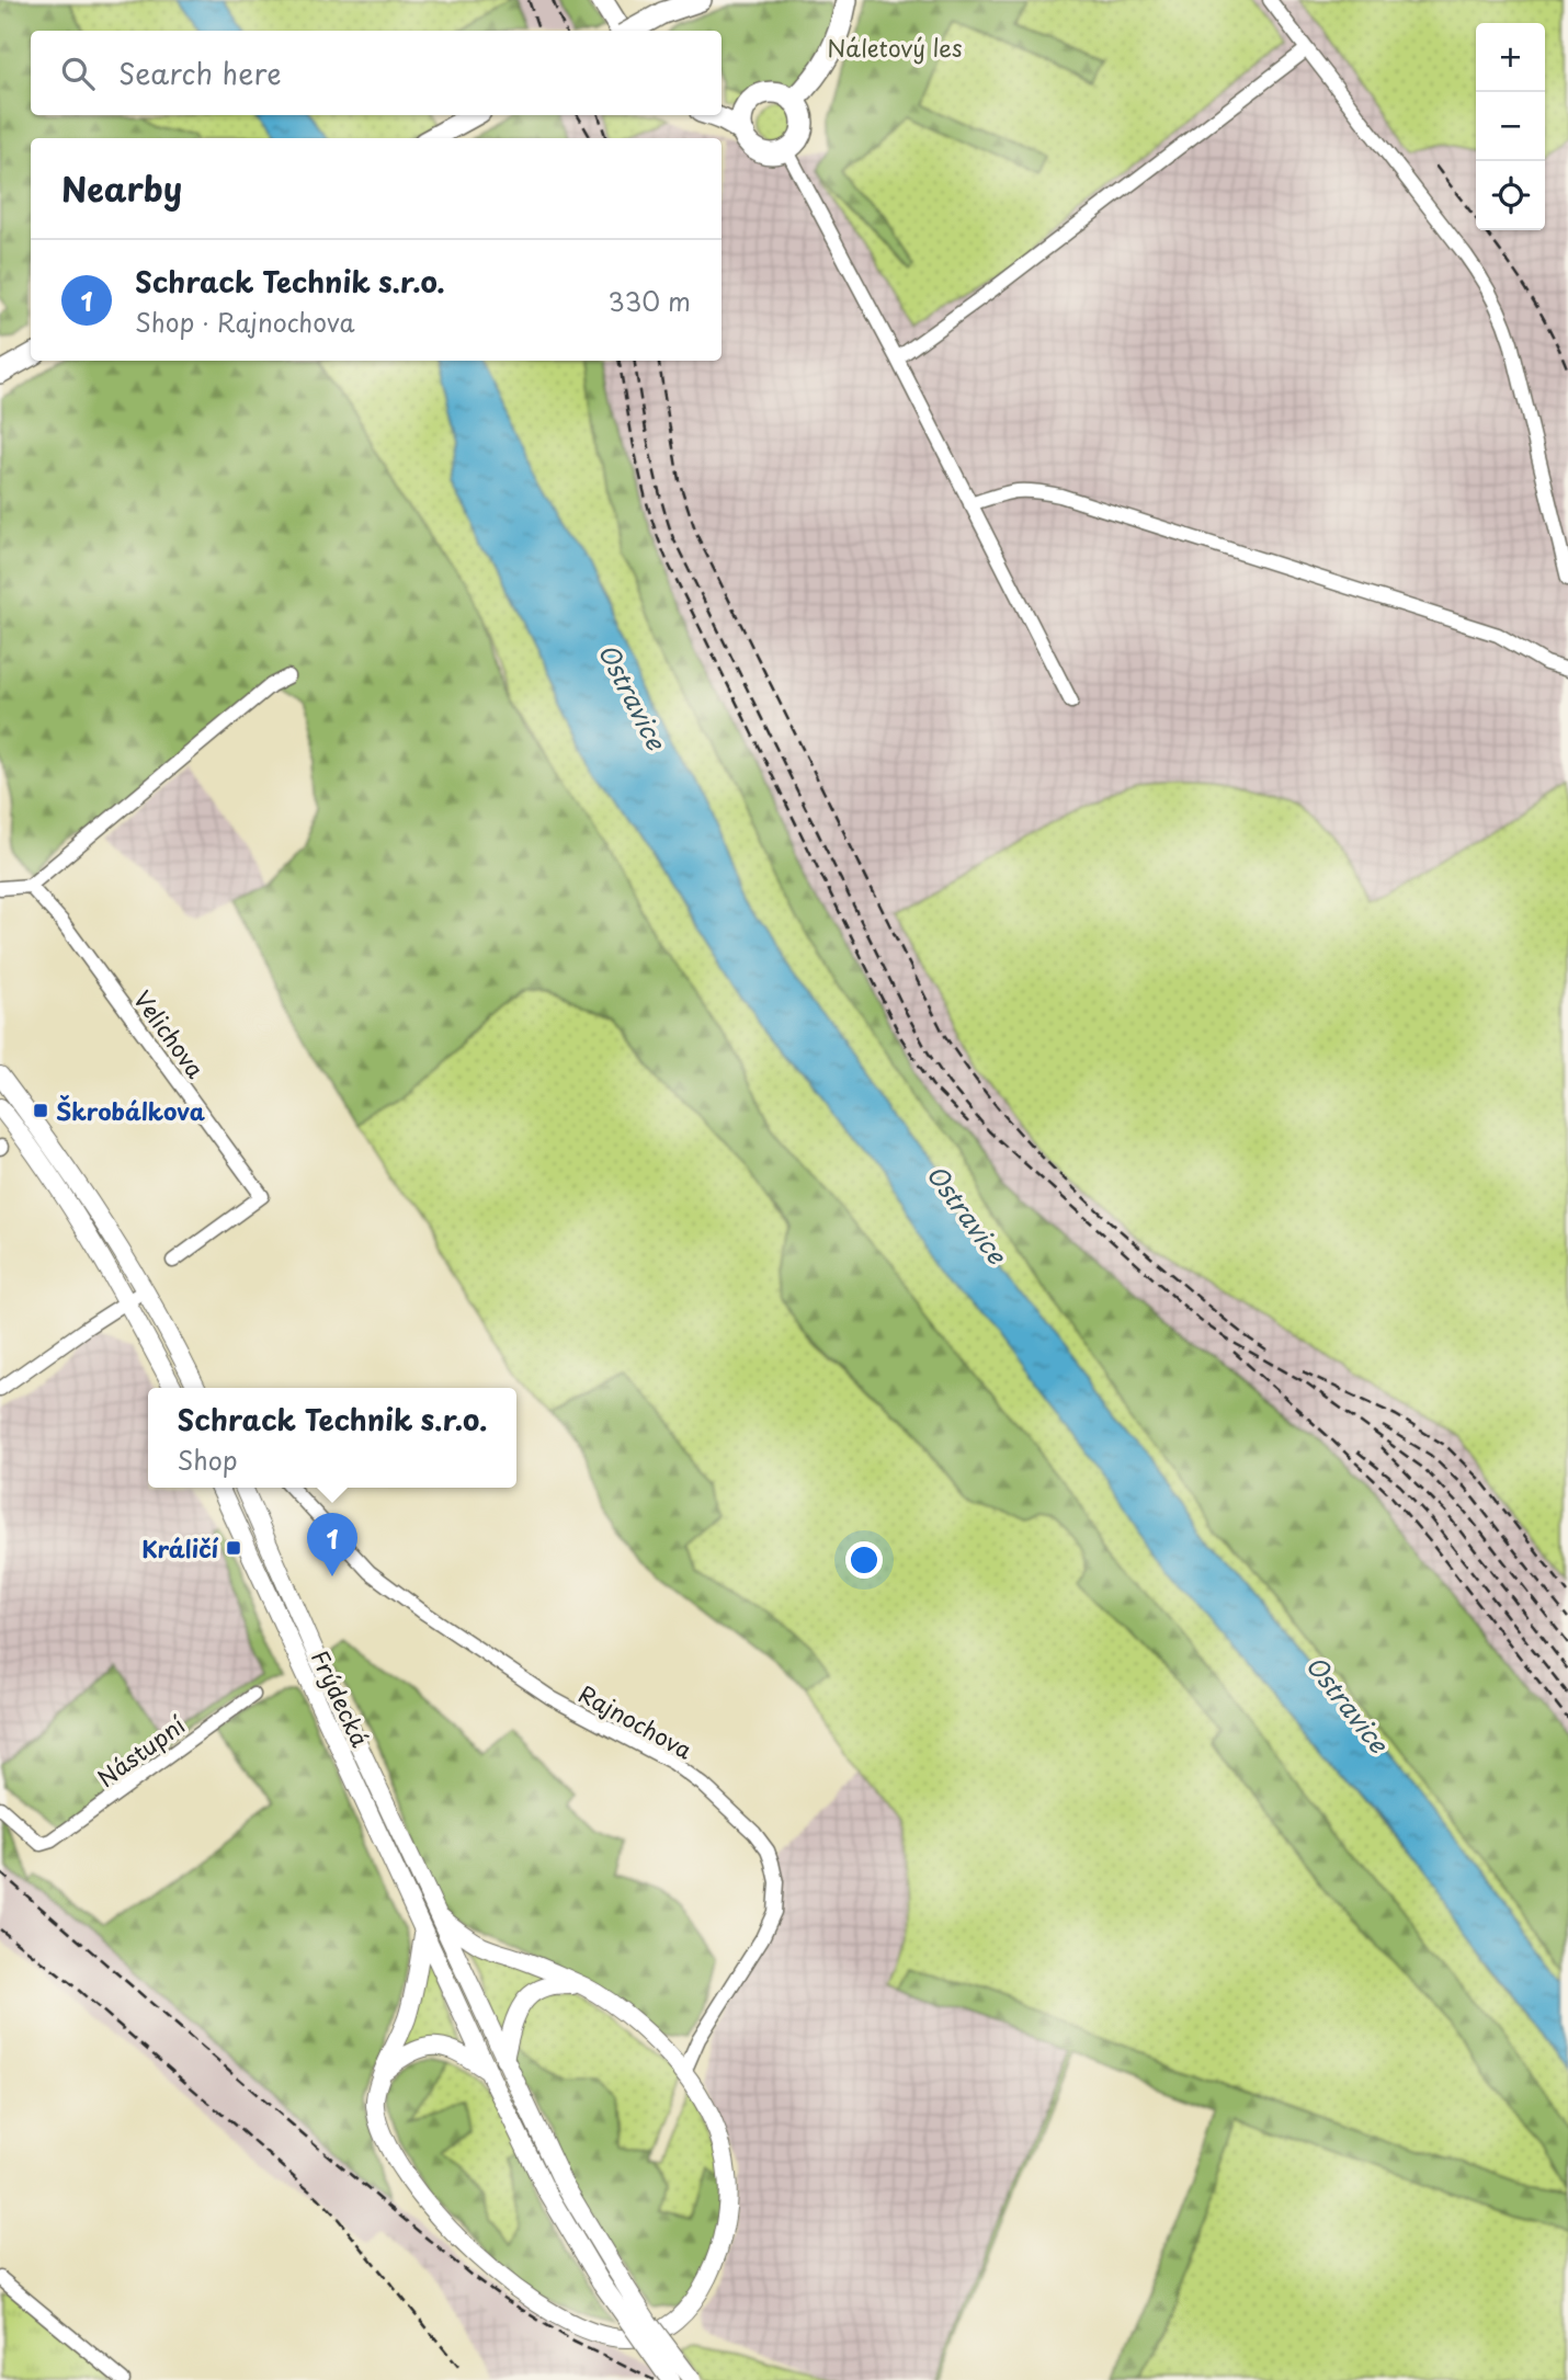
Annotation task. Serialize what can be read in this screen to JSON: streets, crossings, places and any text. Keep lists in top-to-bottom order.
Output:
{
  "streets": {
    "main road": ["Frýdecká"],
    "street": ["Velichova", "Rajnochova", "Nástupní"]
  },
  "water": ["Ostravice"],
  "parks": ["Náletový les"],
  "places": {
    "transit": ["Škrobálkova", "Králičí"]
  },
  "page": {
    "map_buttons": ["+", "−"],
    "search": "Search here",
    "heading": "Nearby",
    "list": [
      {
        "mark": "1",
        "name": "Schrack Technik s.r.o.",
        "note": "Shop · Rajnochova",
        "value": "330 m"
      }
    ],
    "popup": ["Schrack Technik s.r.o.", "Shop"],
    "pins": "1"
  }
}
